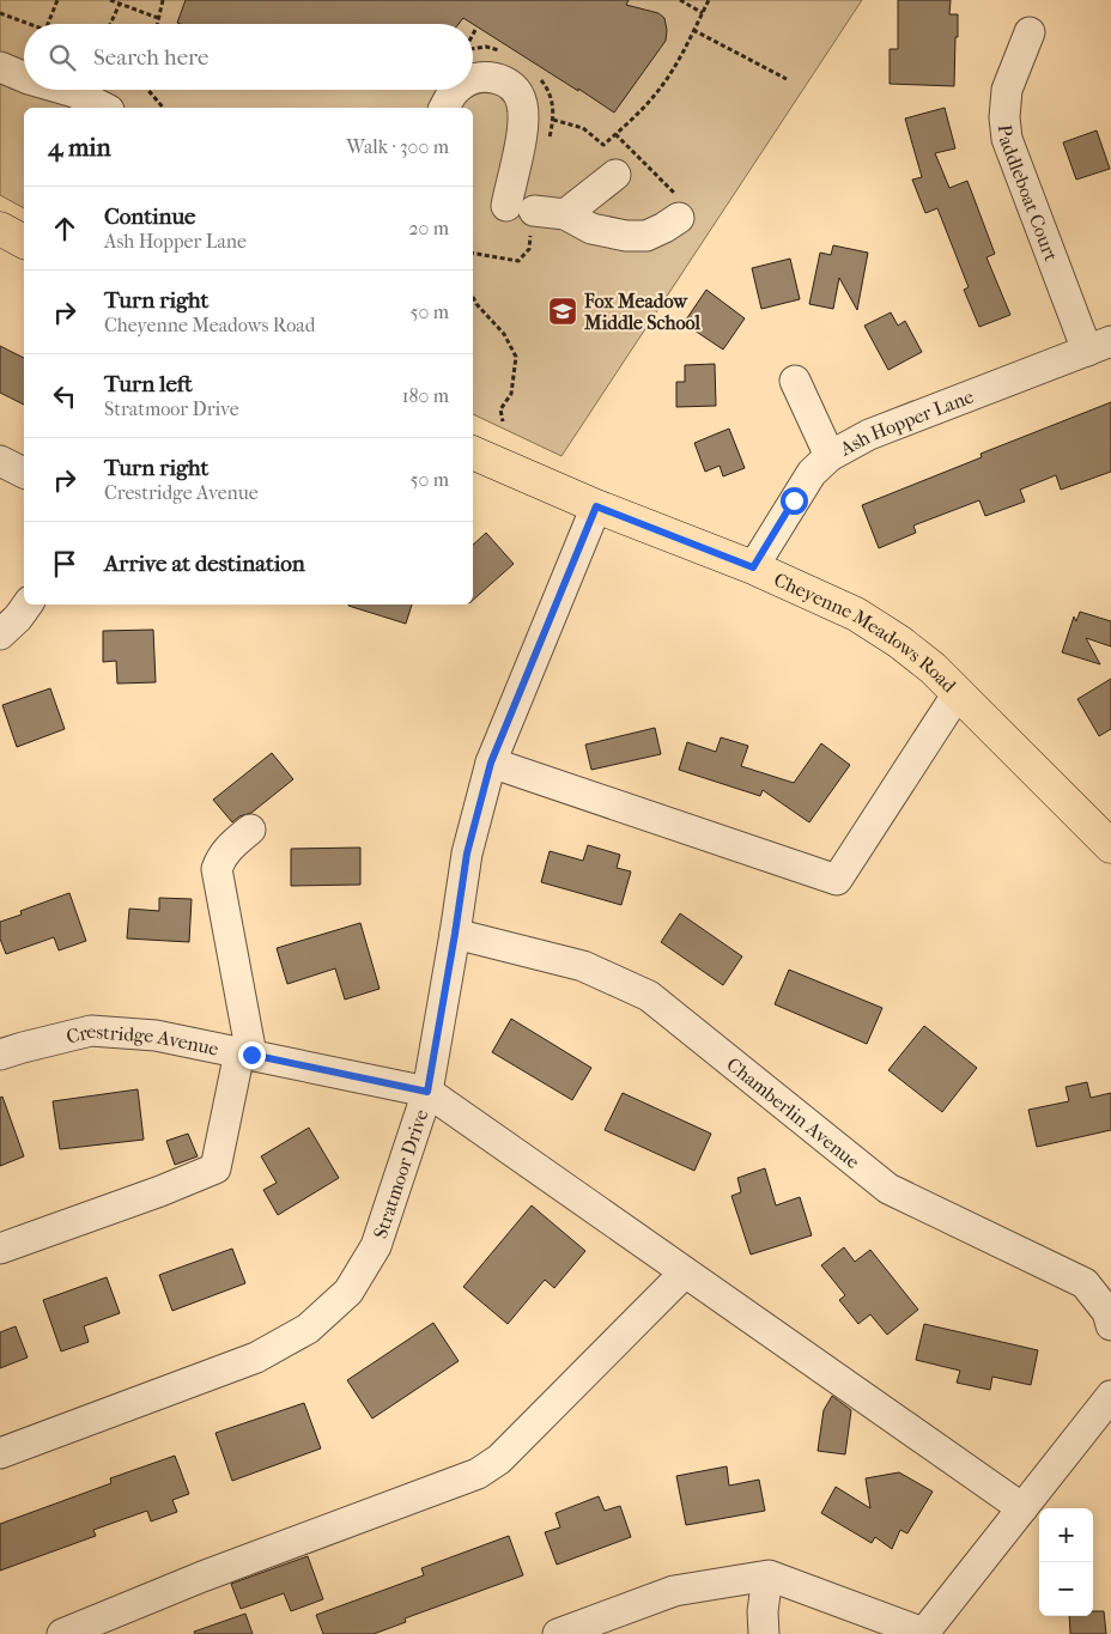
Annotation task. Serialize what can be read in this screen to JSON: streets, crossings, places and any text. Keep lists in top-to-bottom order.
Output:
{
  "streets": {
    "main road": ["Cheyenne Meadows Road"],
    "street": [
      "Paddleboat Court",
      "Ash Hopper Lane",
      "Crestridge Avenue",
      "Chamberlin Avenue",
      "Stratmoor Drive"
    ]
  },
  "crossings": [
    ["Paddleboat Court", "Ash Hopper Lane"],
    ["Ash Hopper Lane", "Cheyenne Meadows Road"],
    ["Cheyenne Meadows Road", "Stratmoor Drive"],
    ["Crestridge Avenue", "Stratmoor Drive"],
    ["Chamberlin Avenue", "Stratmoor Drive"]
  ],
  "places": {
    "school or university": ["Fox Meadow Middle School"]
  },
  "page": {
    "search": "Search here",
    "heading": ["4 min", "Walk · 300 m"],
    "list": [
      ["Continue", "Ash Hopper Lane", "20 m"],
      ["Turn right", "Cheyenne Meadows Road", "50 m"],
      ["Turn left", "Stratmoor Drive", "180 m"],
      ["Turn right", "Crestridge Avenue", "50 m"],
      "Arrive at destination"
    ],
    "map_buttons": ["+", "−"]
  }
}
